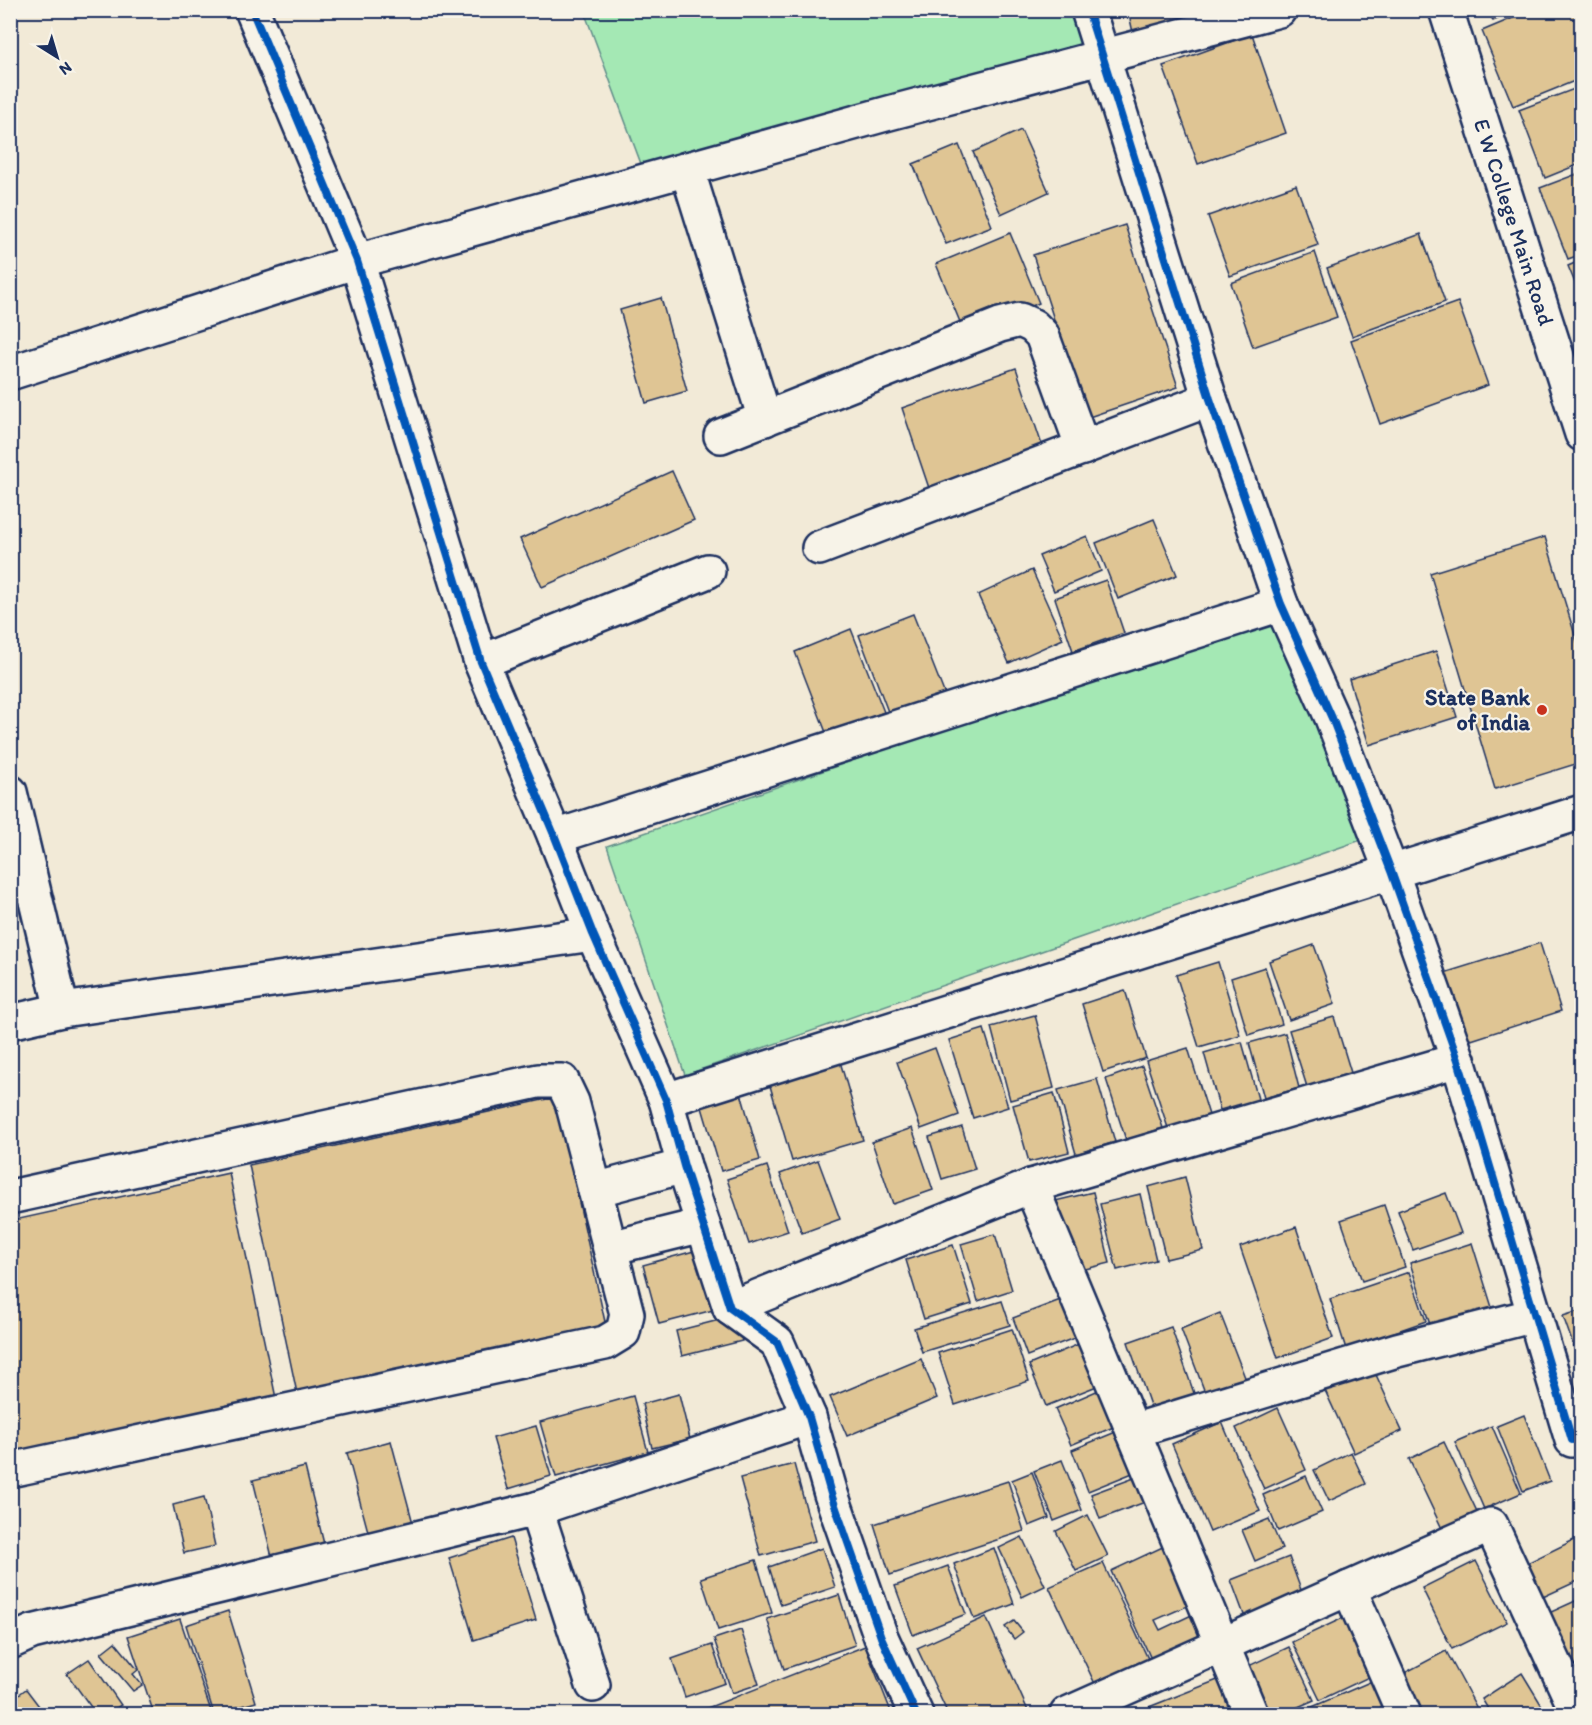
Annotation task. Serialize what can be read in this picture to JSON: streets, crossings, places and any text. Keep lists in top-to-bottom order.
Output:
{
  "streets": {
    "street": ["E W College Main Road"]
  },
  "places": ["State Bank of India"],
  "north": "bottom right"
}
